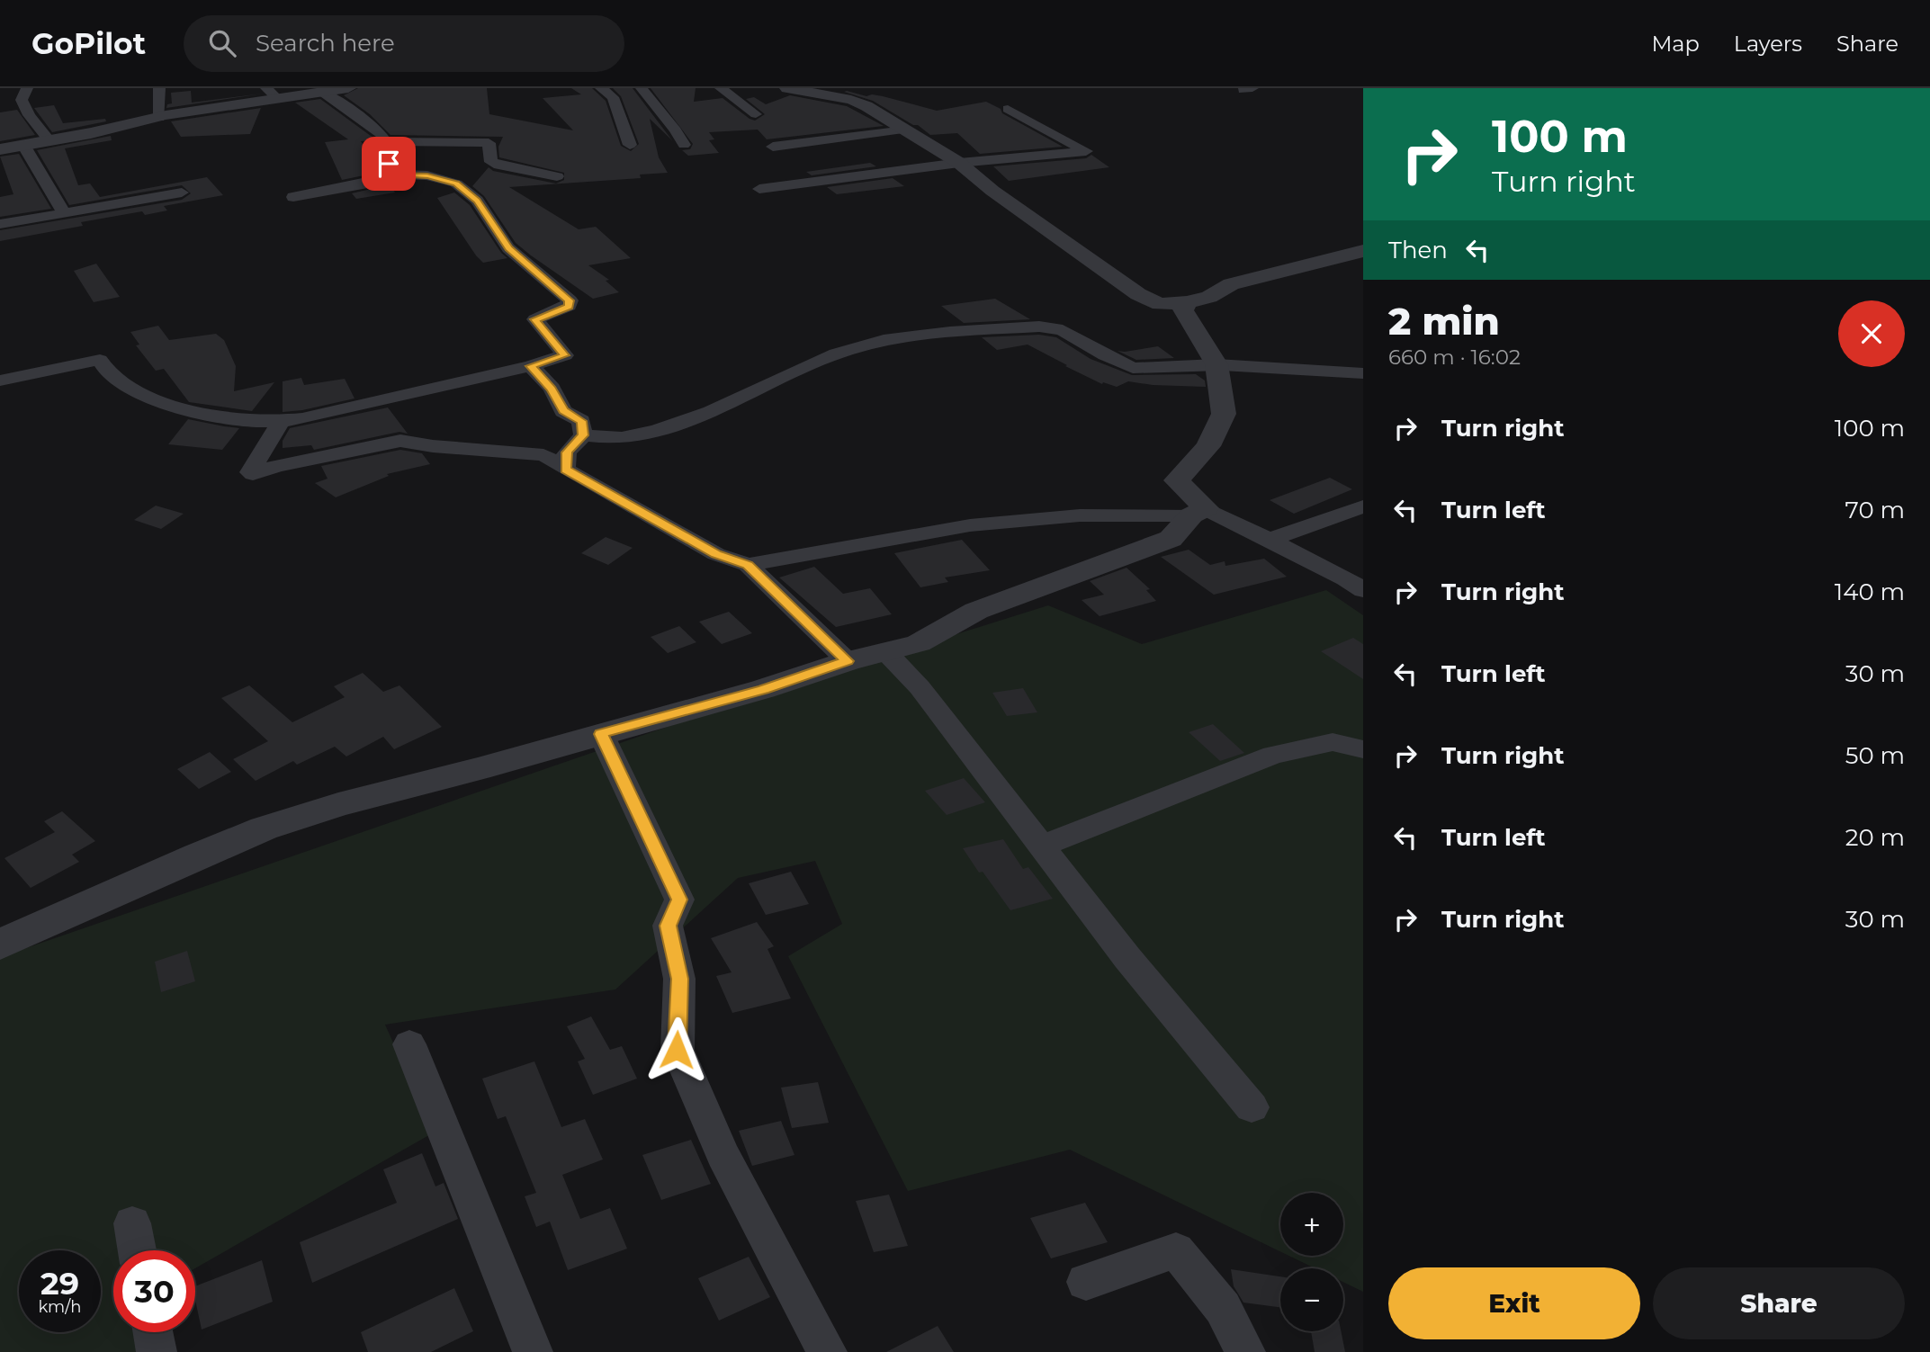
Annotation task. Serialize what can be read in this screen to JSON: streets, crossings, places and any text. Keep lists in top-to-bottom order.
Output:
{
  "page": {
    "header": "GoPilot",
    "search": "Search here",
    "nav": ["Map", "Layers", "Share"],
    "turn": ["100 m", "Turn right"],
    "then": "Then",
    "heading": ["2 min", "660 m · 16:02"],
    "list": [
      {
        "name": "Turn right",
        "value": "100 m"
      },
      {
        "name": "Turn left",
        "value": "70 m"
      },
      {
        "name": "Turn right",
        "value": "140 m"
      },
      {
        "name": "Turn left",
        "value": "30 m"
      },
      {
        "name": "Turn right",
        "value": "50 m"
      },
      {
        "name": "Turn left",
        "value": "20 m"
      },
      {
        "name": "Turn right",
        "value": "30 m"
      }
    ],
    "map_buttons": ["+", "−"],
    "speed": "29 km/h",
    "limit": "30",
    "buttons": ["Exit", "Share"]
  }
}
